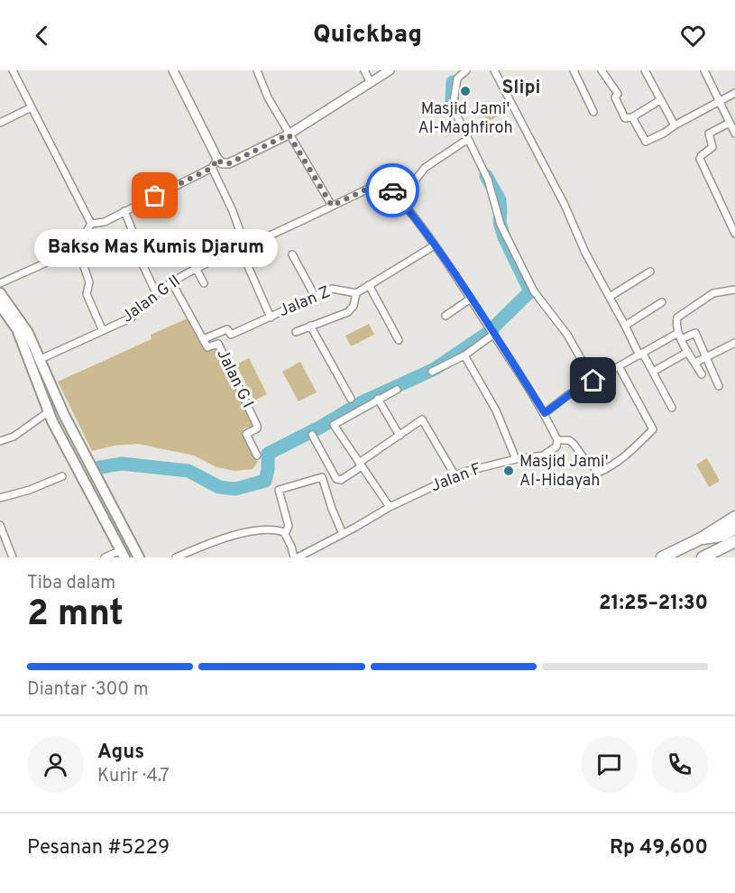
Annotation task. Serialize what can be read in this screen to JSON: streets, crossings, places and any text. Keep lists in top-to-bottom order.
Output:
{
  "streets": {
    "street": [
      "Jalan G II",
      "Jalan Z",
      "Jalan G I",
      "Jalan F"
    ]
  },
  "crossings": [
    ["Jalan G II", "Jalan G I"],
    ["Jalan Z", "Jalan G I"]
  ],
  "districts": ["Slipi"],
  "places": ["Masjid Jami' Al-Maghfiroh", "Bakso Mas Kumis Djarum", "Masjid Jami' Al-Hidayah"],
  "page": {
    "header": "Quickbag",
    "bubble": "Bakso Mas Kumis Djarum",
    "heading": ["2 mnt", "Tiba dalam", "21:25–21:30"],
    "panel": [
      "Agus",
      "Kurir · 4.7",
      "Pesanan #5229",
      "Rp 49,600"
    ],
    "bar": "Diantar · 300 m"
  }
}
